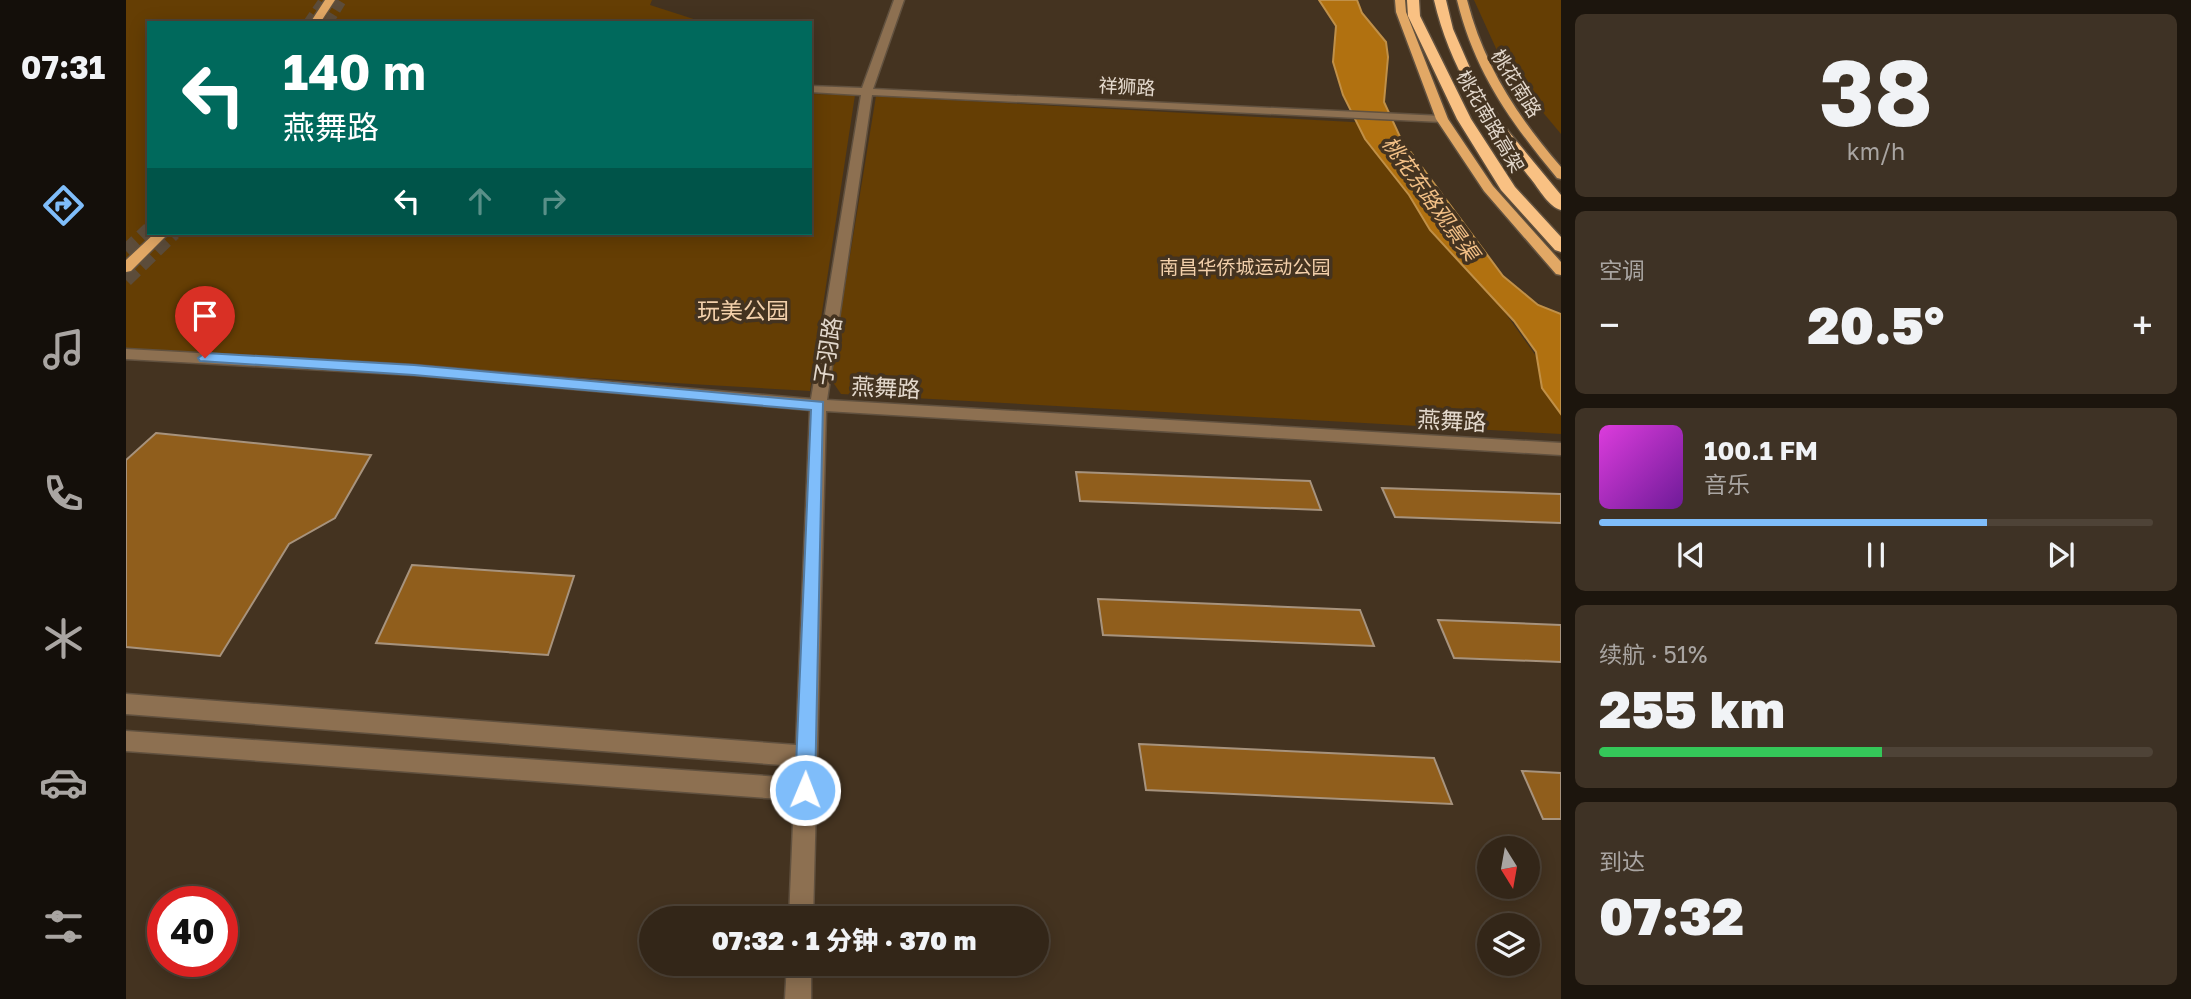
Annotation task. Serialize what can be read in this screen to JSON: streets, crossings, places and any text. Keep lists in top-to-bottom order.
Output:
{
  "streets": {
    "highway": ["桃花南路高架"],
    "main road": ["桃花南路"],
    "street": ["祥狮路", "子羽路", "燕舞路"]
  },
  "crossings": [
    ["祥狮路", "子羽路"],
    ["子羽路", "燕舞路"]
  ],
  "water": ["桃花东路观景渠"],
  "parks": ["南昌华侨城运动公园", "玩美公园"],
  "north": "bottom",
  "page": {
    "tabs": "07:31",
    "tile": [
      ["38", "km/h"],
      "空调",
      ["续航 · 51%", "255 km"],
      ["到达", "07:32"]
    ],
    "turn": ["140 m", "燕舞路"],
    "heat": ["−", "20.5°", "+"],
    "song": ["100.1 FM", "音乐"],
    "limit": "40",
    "trip": "07:32 · 1 分钟 · 370 m"
  }
}
